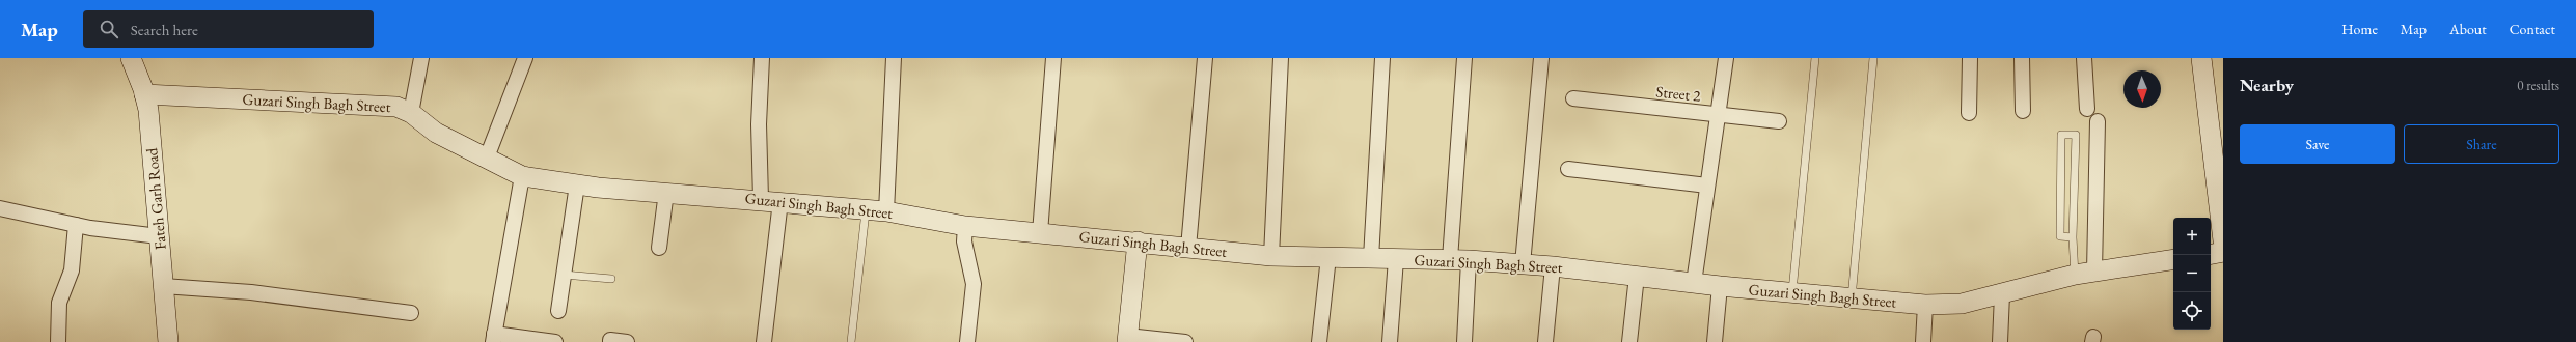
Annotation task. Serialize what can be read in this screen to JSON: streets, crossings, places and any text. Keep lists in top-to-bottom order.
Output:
{
  "streets": {
    "street": ["Street 2", "Guzari Singh Bagh Street", "Fateh Garh Road"]
  },
  "crossings": [
    ["Guzari Singh Bagh Street", "Fateh Garh Road"]
  ],
  "north": "bottom",
  "page": {
    "header": "Map",
    "search": "Search here",
    "nav": [
      "Home",
      "Map",
      "About",
      "Contact"
    ],
    "heading": ["Nearby", "0 results"],
    "buttons": ["Save", "Share"],
    "map_buttons": ["+", "−"]
  }
}
